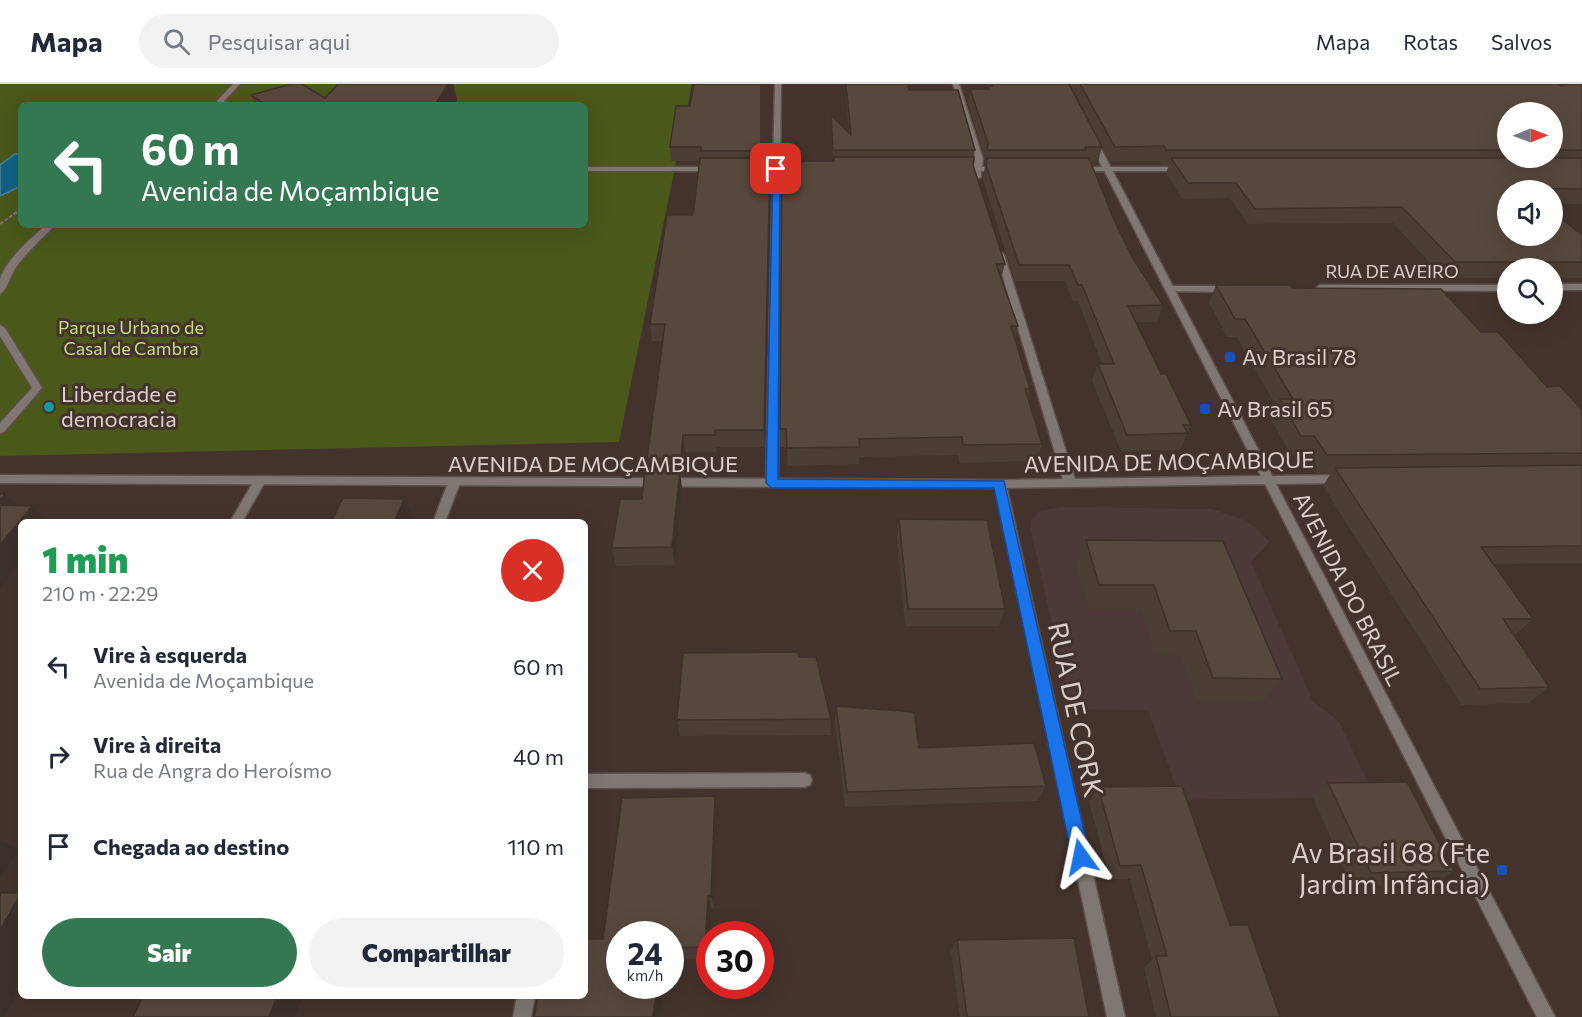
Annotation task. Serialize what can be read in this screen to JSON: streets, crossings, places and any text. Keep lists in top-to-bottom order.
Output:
{
  "streets": {
    "street": [
      "RUA DE AVEIRO",
      "AVENIDA DE MOÇAMBIQUE",
      "AVENIDA DO BRASIL",
      "RUA DE CORK"
    ]
  },
  "crossings": [
    ["AVENIDA DE MOÇAMBIQUE", "AVENIDA DO BRASIL"],
    ["AVENIDA DE MOÇAMBIQUE", "RUA DE CORK"]
  ],
  "parks": ["Parque Urbano de Casal de Cambra"],
  "places": {
    "transit": ["Av Brasil 78", "Av Brasil 65", "Av Brasil 68 (Fte Jardim Infância)"],
    "other": ["Liberdade e democracia"]
  },
  "north": "right",
  "page": {
    "header": "Mapa",
    "search": "Pesquisar aqui",
    "nav": ["Mapa", "Rotas", "Salvos"],
    "turn": ["60 m", "Avenida de Moçambique"],
    "heading": ["1 min", "210 m · 22:29"],
    "list": [
      {
        "name": "Vire à esquerda",
        "note": "Avenida de Moçambique",
        "value": "60 m"
      },
      {
        "name": "Vire à direita",
        "note": "Rua de Angra do Heroísmo",
        "value": "40 m"
      },
      {
        "name": "Chegada ao destino",
        "value": "110 m"
      }
    ],
    "buttons": ["Sair", "Compartilhar"],
    "speed": "24 km/h",
    "limit": "30"
  }
}
